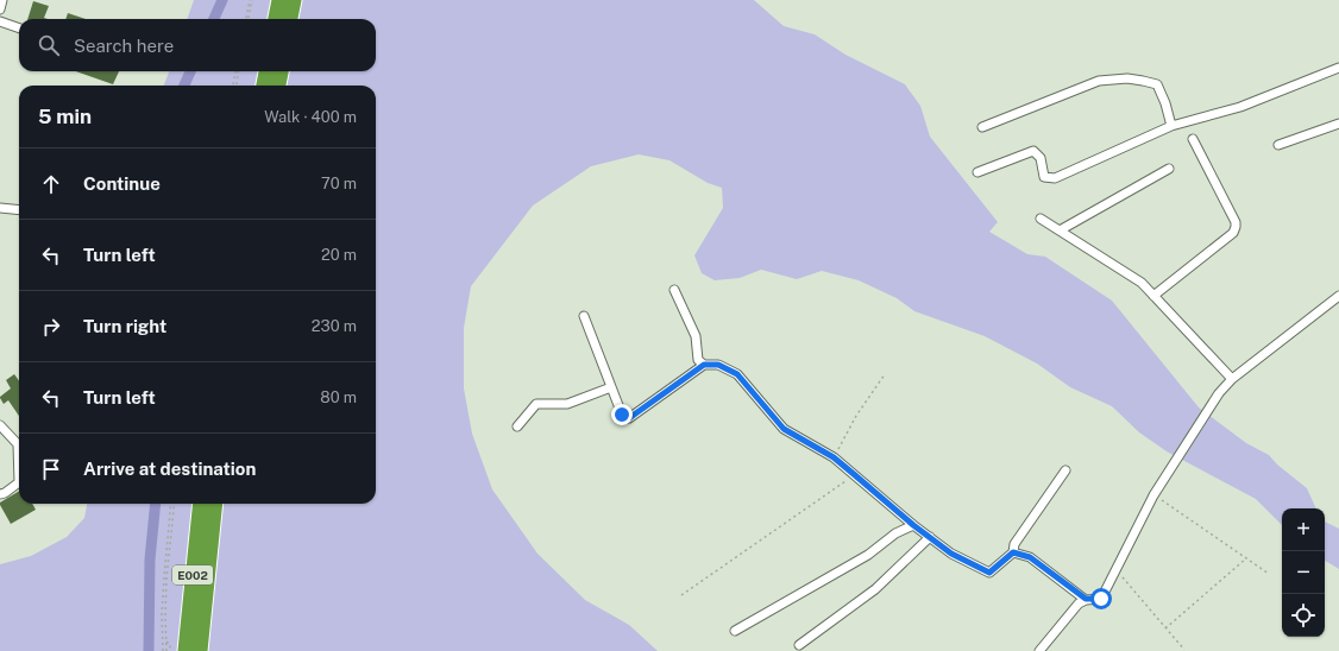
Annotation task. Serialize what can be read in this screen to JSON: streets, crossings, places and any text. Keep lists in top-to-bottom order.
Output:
{
  "streets": {
    "highway": ["E002"]
  },
  "page": {
    "search": "Search here",
    "heading": ["5 min", "Walk · 400 m"],
    "list": [
      ["Continue", "70 m"],
      ["Turn left", "20 m"],
      ["Turn right", "230 m"],
      ["Turn left", "80 m"],
      "Arrive at destination"
    ],
    "map_buttons": ["+", "−"]
  }
}
